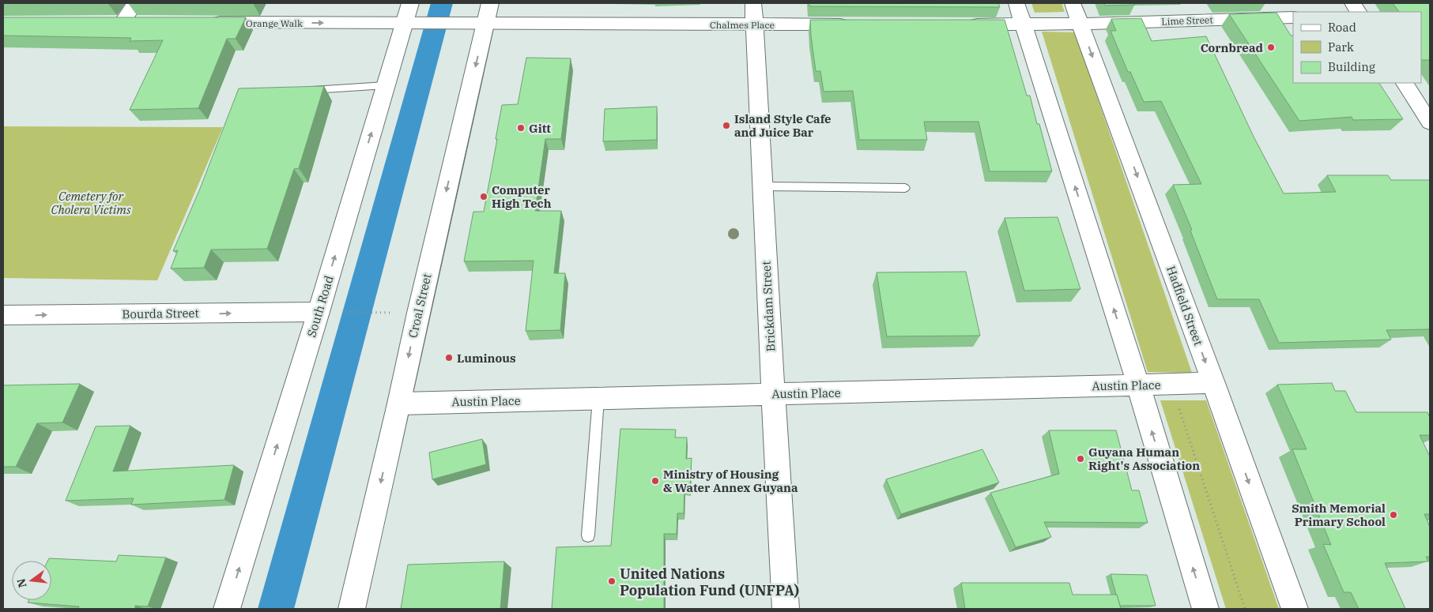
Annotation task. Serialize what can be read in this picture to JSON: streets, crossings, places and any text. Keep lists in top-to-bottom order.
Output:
{
  "streets": {
    "street": [
      "Lime Street",
      "Orange Walk",
      "Chalmes Place",
      "Croal Street",
      "Hadfield Street",
      "South Road",
      "Brickdam Street",
      "Bourda Street",
      "Austin Place"
    ]
  },
  "crossings": [
    ["Lime Street", "Hadfield Street"],
    ["Orange Walk", "Chalmes Place"],
    ["Orange Walk", "South Road"],
    ["Chalmes Place", "Croal Street"],
    ["Chalmes Place", "South Road"],
    ["Chalmes Place", "Brickdam Street"],
    ["Croal Street", "Austin Place"],
    ["Hadfield Street", "Austin Place"],
    ["South Road", "Bourda Street"],
    ["Brickdam Street", "Austin Place"]
  ],
  "one_way": [
    "Orange Walk",
    "Croal Street",
    "South Road",
    "Bourda Street"
  ],
  "parks": ["Cemetery for Cholera Victims"],
  "places": [
    "Cornbread",
    "Island Style Cafe and Juice Bar",
    "Gitt",
    "Computer High Tech",
    "Luminous",
    "Guyana Human Right's Association",
    "Ministry of Housing & Water Annex Guyana",
    "Smith Memorial Primary School",
    "United Nations Population Fund (UNFPA)"
  ],
  "legend": ["Road", "Park", "Building"],
  "north": "left"
}
